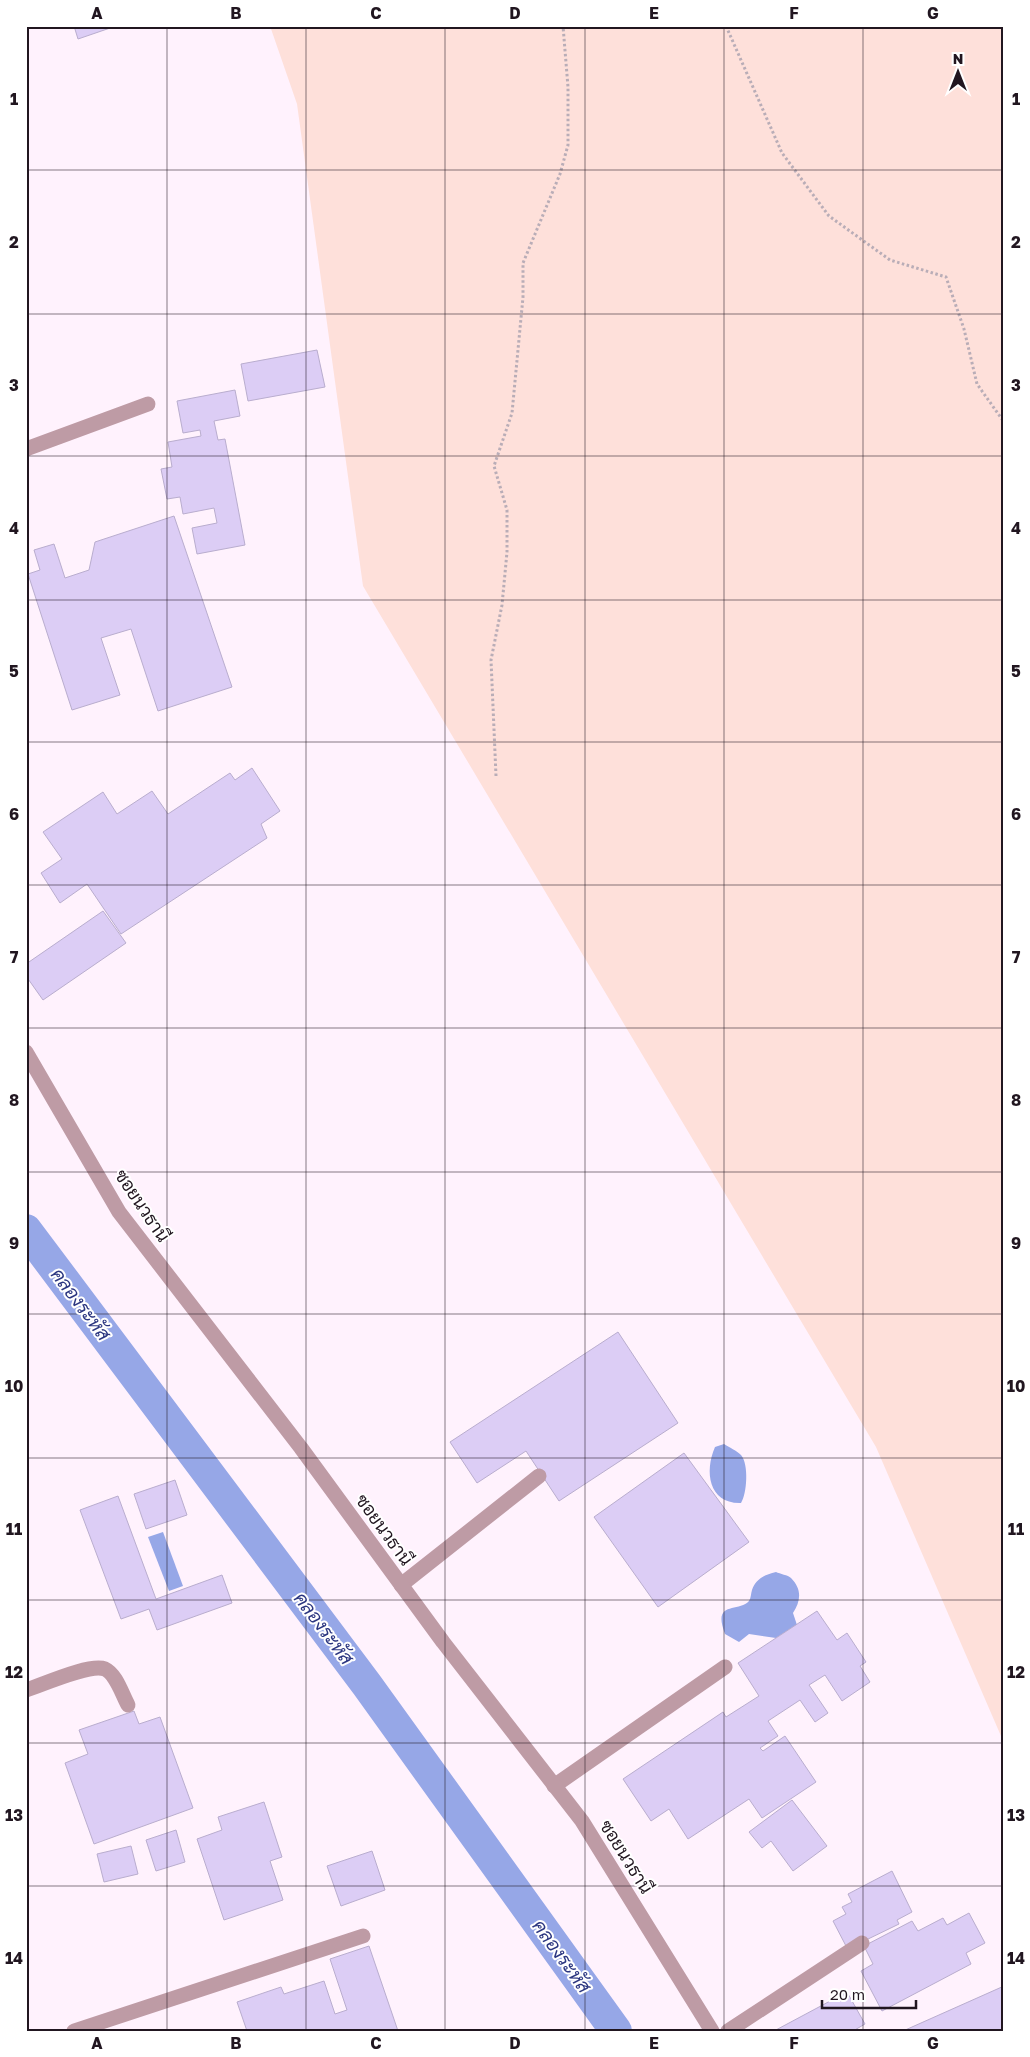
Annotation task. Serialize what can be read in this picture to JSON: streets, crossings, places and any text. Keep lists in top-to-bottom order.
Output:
{
  "streets": {
    "street": ["ซอยนวธานี"]
  },
  "water": ["คลองระหัส"],
  "scale_bar": "20 m",
  "north": "top",
  "grid": {
    "columns": [
      "A",
      "B",
      "C",
      "D",
      "E",
      "F",
      "G"
    ],
    "rows": [
      "1",
      "2",
      "3",
      "4",
      "5",
      "6",
      "7",
      "8",
      "9",
      "10",
      "11",
      "12",
      "13",
      "14"
    ]
  }
}
